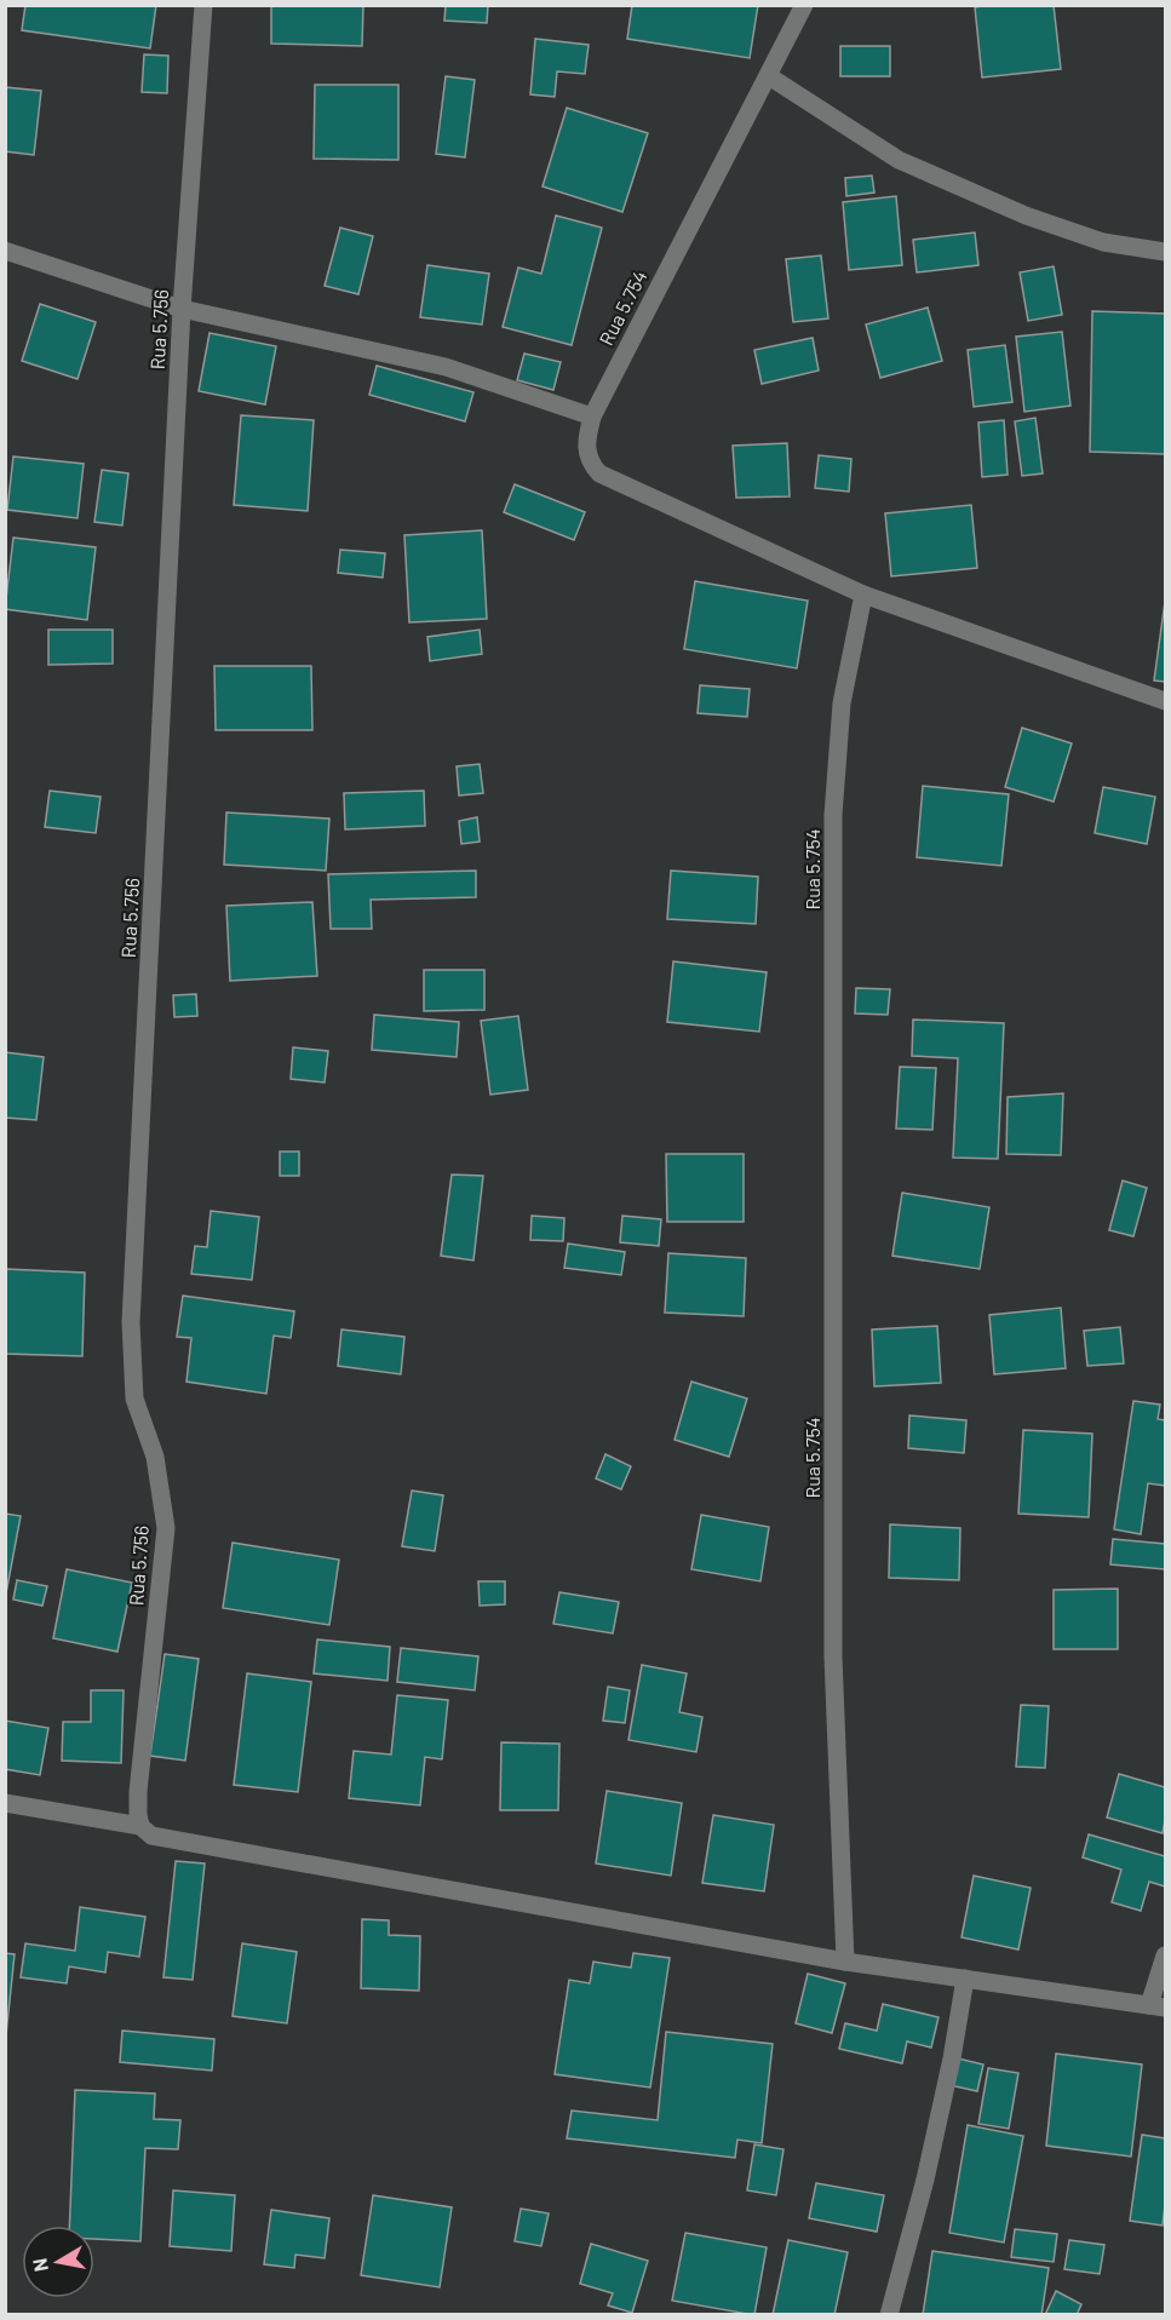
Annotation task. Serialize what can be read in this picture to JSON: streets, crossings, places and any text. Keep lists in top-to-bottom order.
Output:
{
  "streets": {
    "street": ["Rua 5.754", "Rua 5.756"]
  },
  "north": "left"
}
